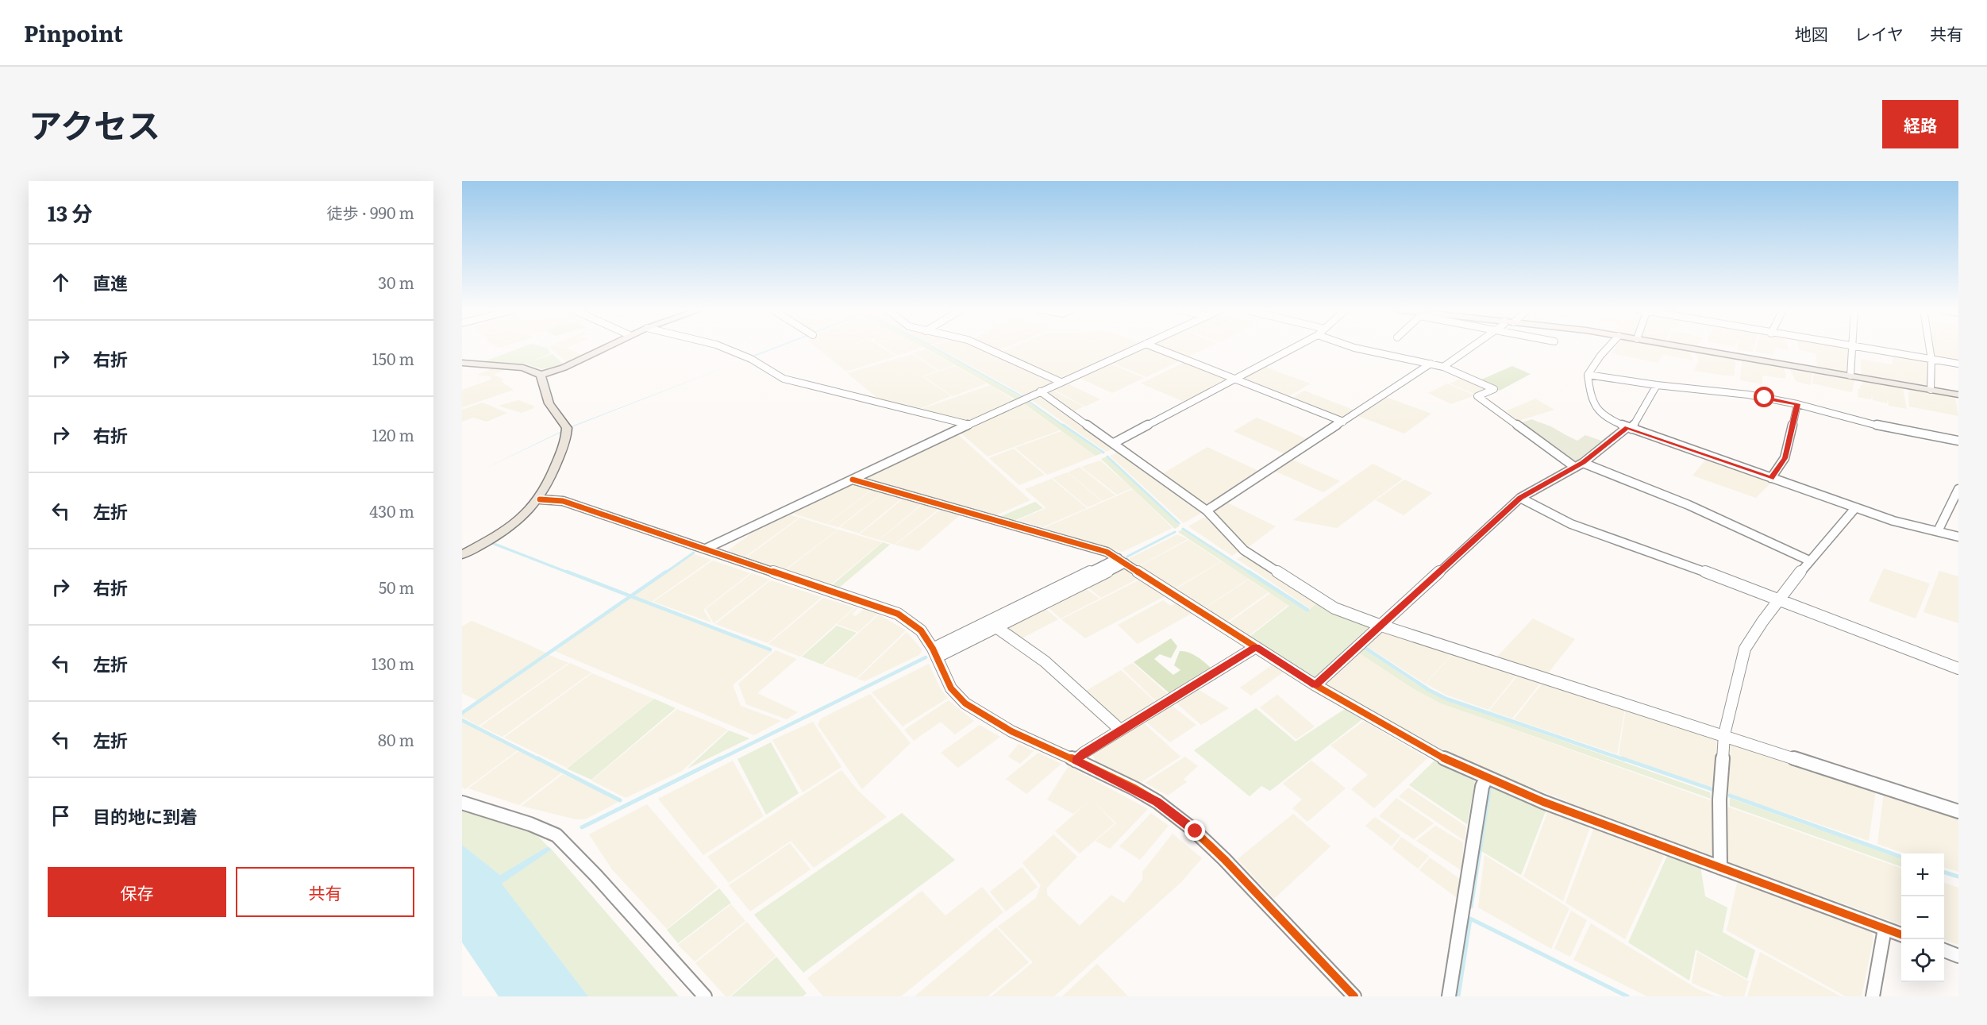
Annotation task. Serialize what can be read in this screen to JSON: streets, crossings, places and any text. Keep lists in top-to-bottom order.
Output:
{
  "page": {
    "header": "Pinpoint",
    "nav": ["地図", "レイヤ", "共有"],
    "title": "アクセス",
    "buttons": [
      "経路",
      ["保存", "共有"]
    ],
    "heading": ["13 分", "徒歩 · 990 m"],
    "list": [
      ["直進", "30 m"],
      ["右折", "150 m"],
      ["右折", "120 m"],
      ["左折", "430 m"],
      ["右折", "50 m"],
      ["左折", "130 m"],
      ["左折", "80 m"],
      "目的地に到着"
    ],
    "map_buttons": ["+", "−"]
  }
}
